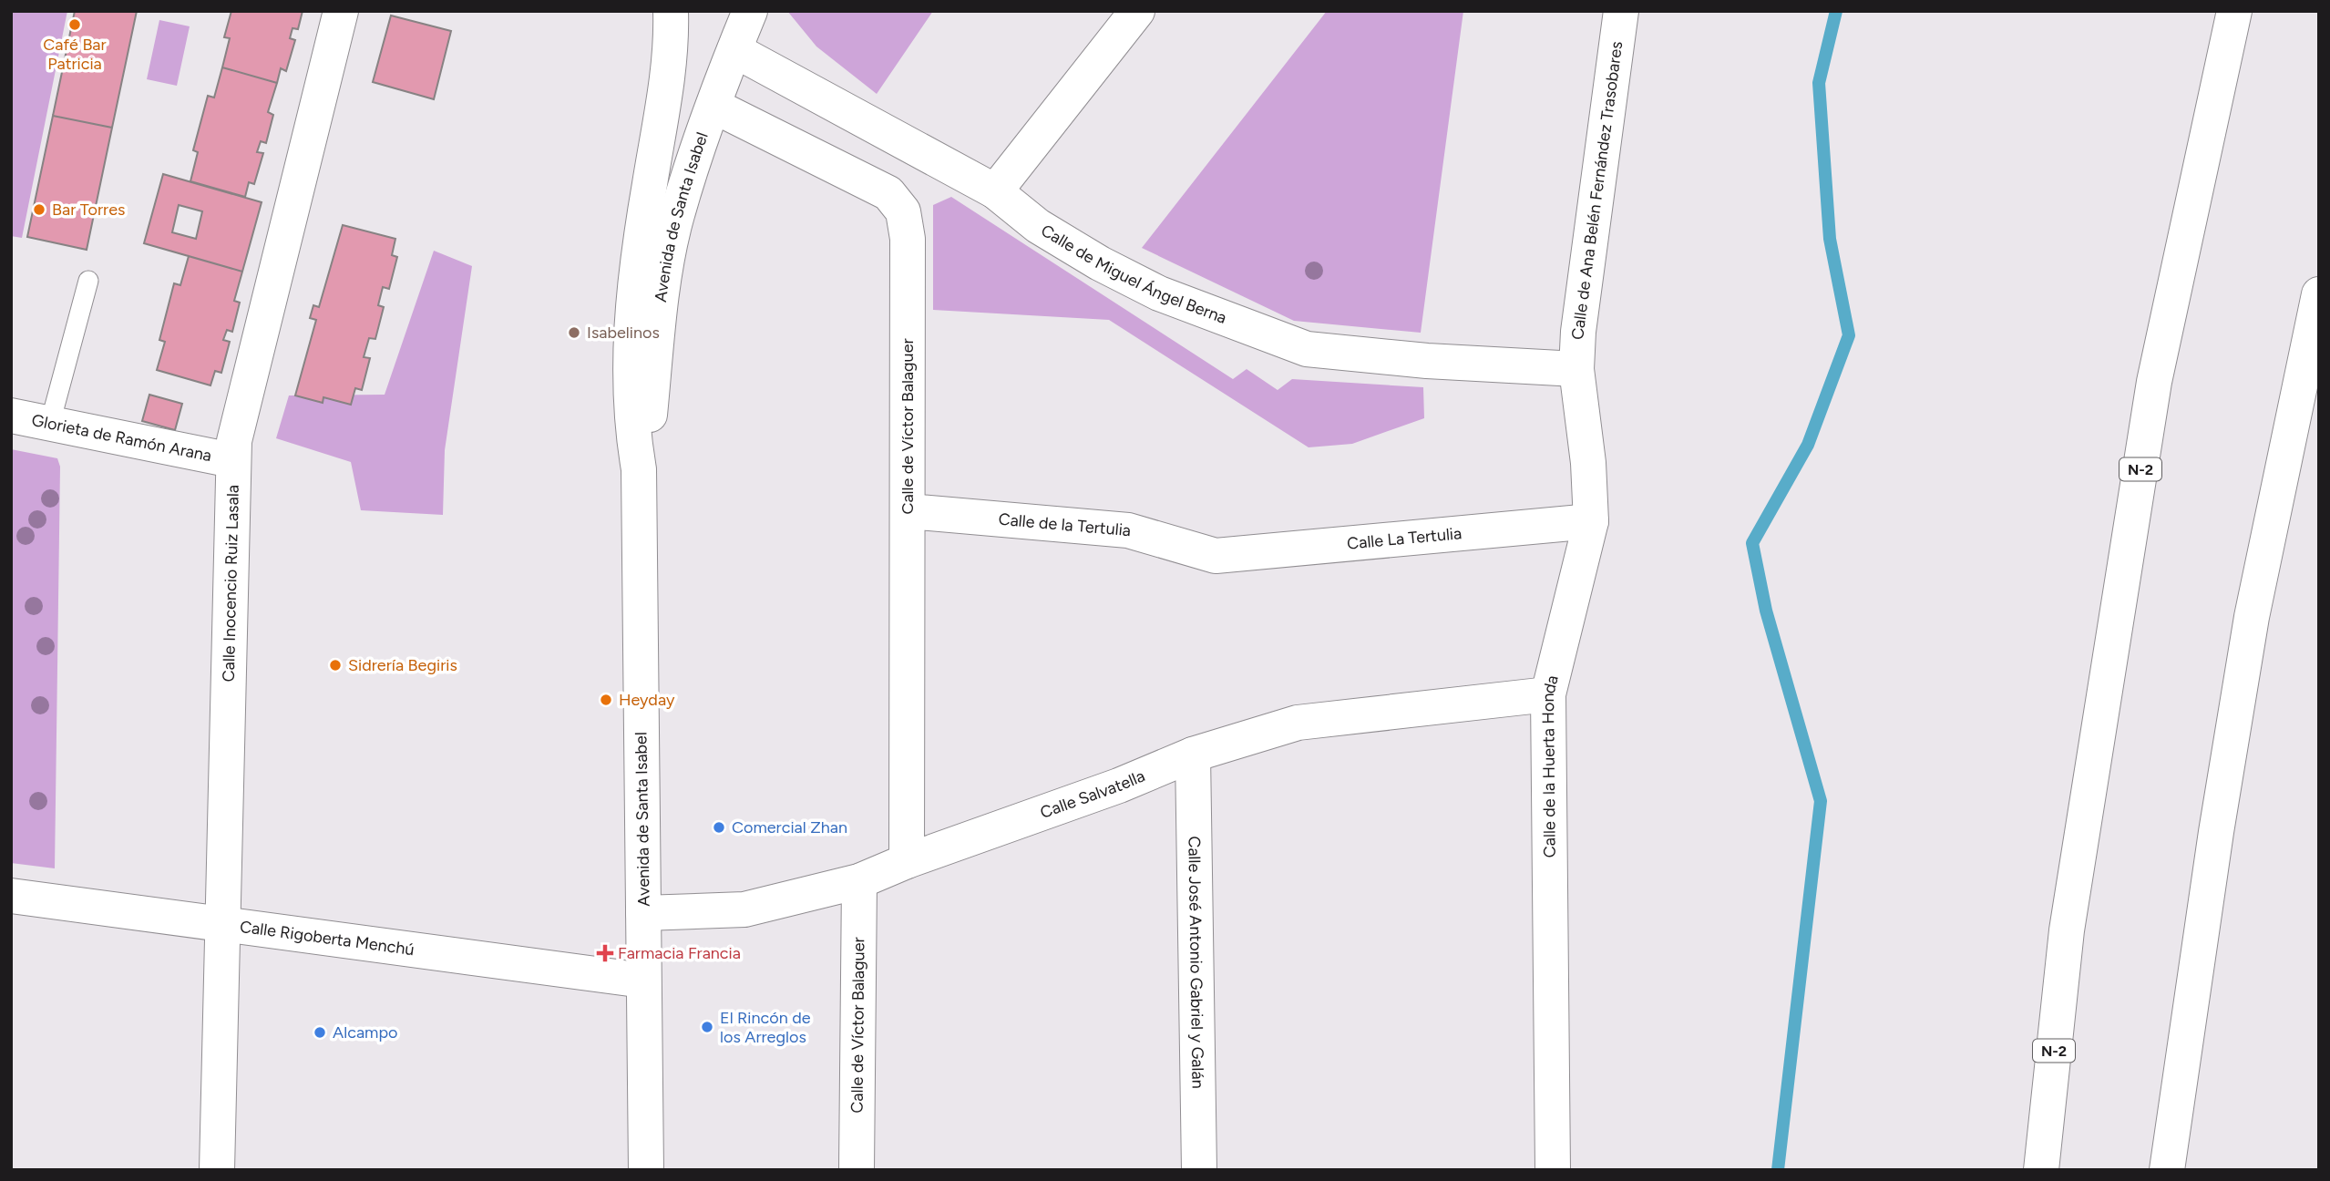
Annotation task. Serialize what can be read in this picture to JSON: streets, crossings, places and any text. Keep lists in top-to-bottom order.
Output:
{
  "streets": {
    "main road": [
      "Calle de Ana Belén Fernández Trasobares",
      "Avenida de Santa Isabel",
      "Calle de Miguel Ángel Berna",
      "Calle de Víctor Balaguer",
      "Glorieta de Ramón Arana",
      "N-2",
      "Calle de la Tertulia",
      "Calle La Tertulia",
      "Calle Inocencio Ruiz Lasala",
      "Calle de la Huerta Honda",
      "Calle Salvatella",
      "Calle Rigoberta Menchú",
      "Calle José Antonio Gabriel y Galán"
    ]
  },
  "crossings": [
    ["Calle de Ana Belén Fernández Trasobares", "Calle de Miguel Ángel Berna"],
    ["Calle de Ana Belén Fernández Trasobares", "Calle de la Huerta Honda"],
    ["Avenida de Santa Isabel", "Calle de Miguel Ángel Berna"],
    ["Avenida de Santa Isabel", "Calle de Víctor Balaguer"],
    ["Avenida de Santa Isabel", "Calle Salvatella"],
    ["Avenida de Santa Isabel", "Calle Rigoberta Menchú"],
    ["Calle de Miguel Ángel Berna", "Calle de la Huerta Honda"],
    ["Calle de Víctor Balaguer", "Calle de la Tertulia"],
    ["Calle de Víctor Balaguer", "Calle Salvatella"],
    ["Glorieta de Ramón Arana", "Calle Inocencio Ruiz Lasala"],
    ["Calle de la Tertulia", "Calle La Tertulia"],
    ["Calle La Tertulia", "Calle de la Huerta Honda"],
    ["Calle Inocencio Ruiz Lasala", "Calle Rigoberta Menchú"],
    ["Calle de la Huerta Honda", "Calle Salvatella"],
    ["Calle Salvatella", "Calle José Antonio Gabriel y Galán"]
  ],
  "places": {
    "other": [
      "Café Bar Patricia",
      "Bar Torres",
      "Isabelinos",
      "Sidrería Begiris",
      "Heyday",
      "Comercial Zhan",
      "El Rincón de los Arreglos",
      "Alcampo"
    ],
    "health": ["Farmacia Francia"]
  }
}
